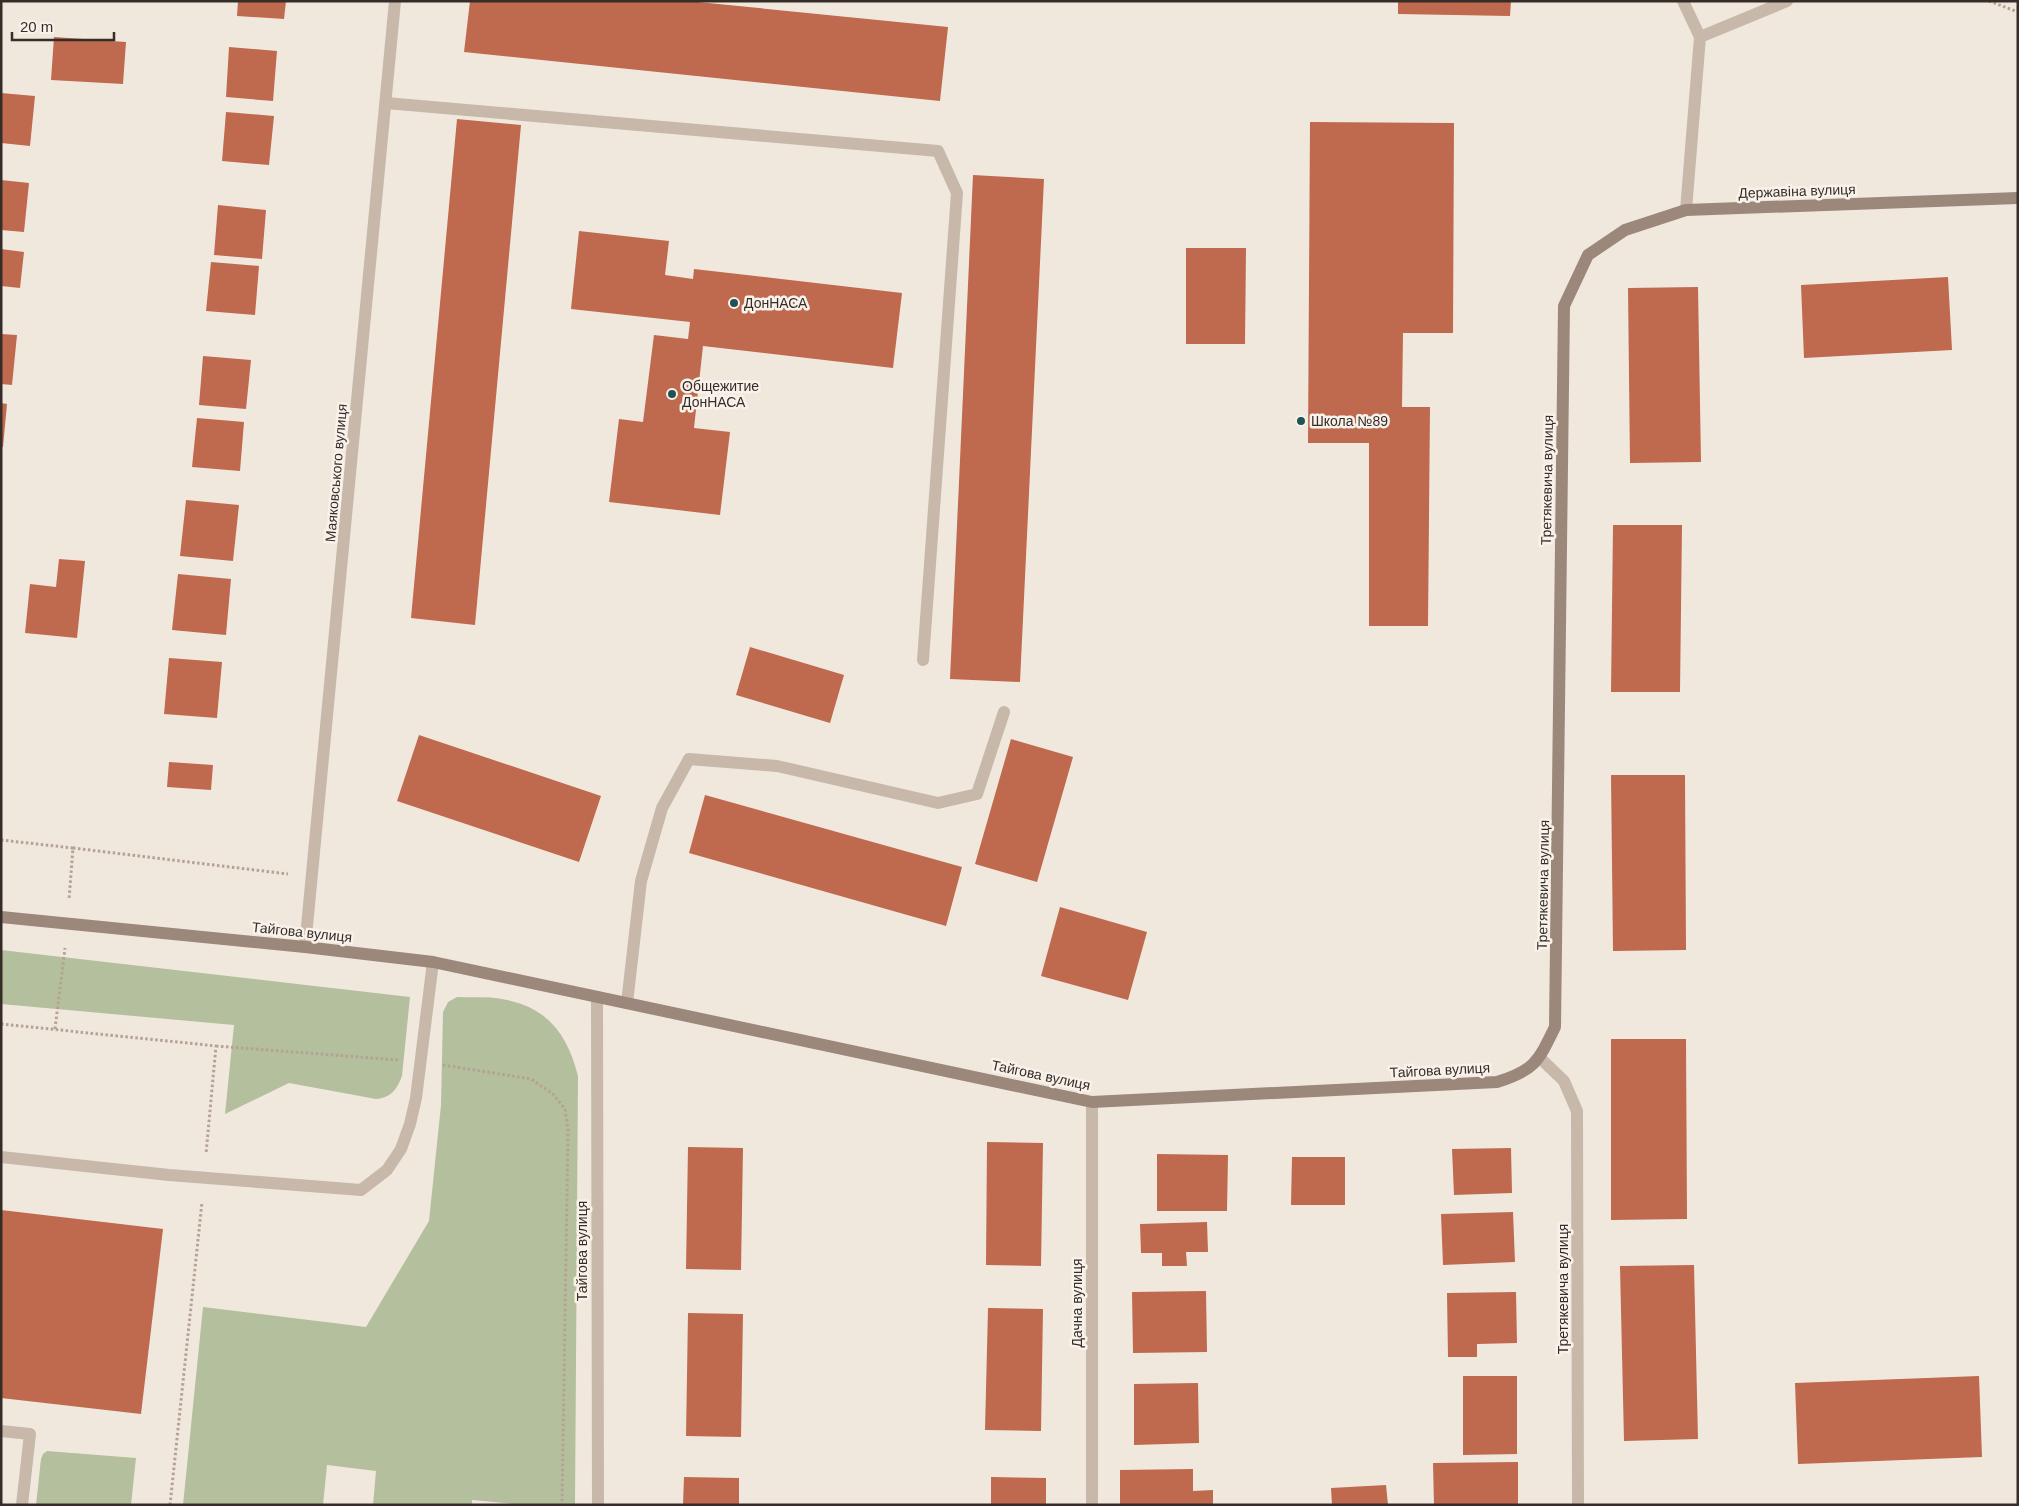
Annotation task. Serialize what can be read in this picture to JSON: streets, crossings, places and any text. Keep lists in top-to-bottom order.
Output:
{
  "streets": {
    "street": [
      "Державіна вулиця",
      "Маяковського вулиця",
      "Третякевича вулиця",
      "Тайгова вулиця",
      "Дачна вулиця"
    ]
  },
  "crossings": [
    ["Державіна вулиця", "Третякевича вулиця"],
    ["Маяковського вулиця", "Тайгова вулиця"],
    ["Третякевича вулиця", "Тайгова вулиця"],
    ["Тайгова вулиця", "Дачна вулиця"]
  ],
  "places": ["ДонНАСА", "Общежитие ДонНАСА", "Школа №89"],
  "scale_bar": "20 m"
}
